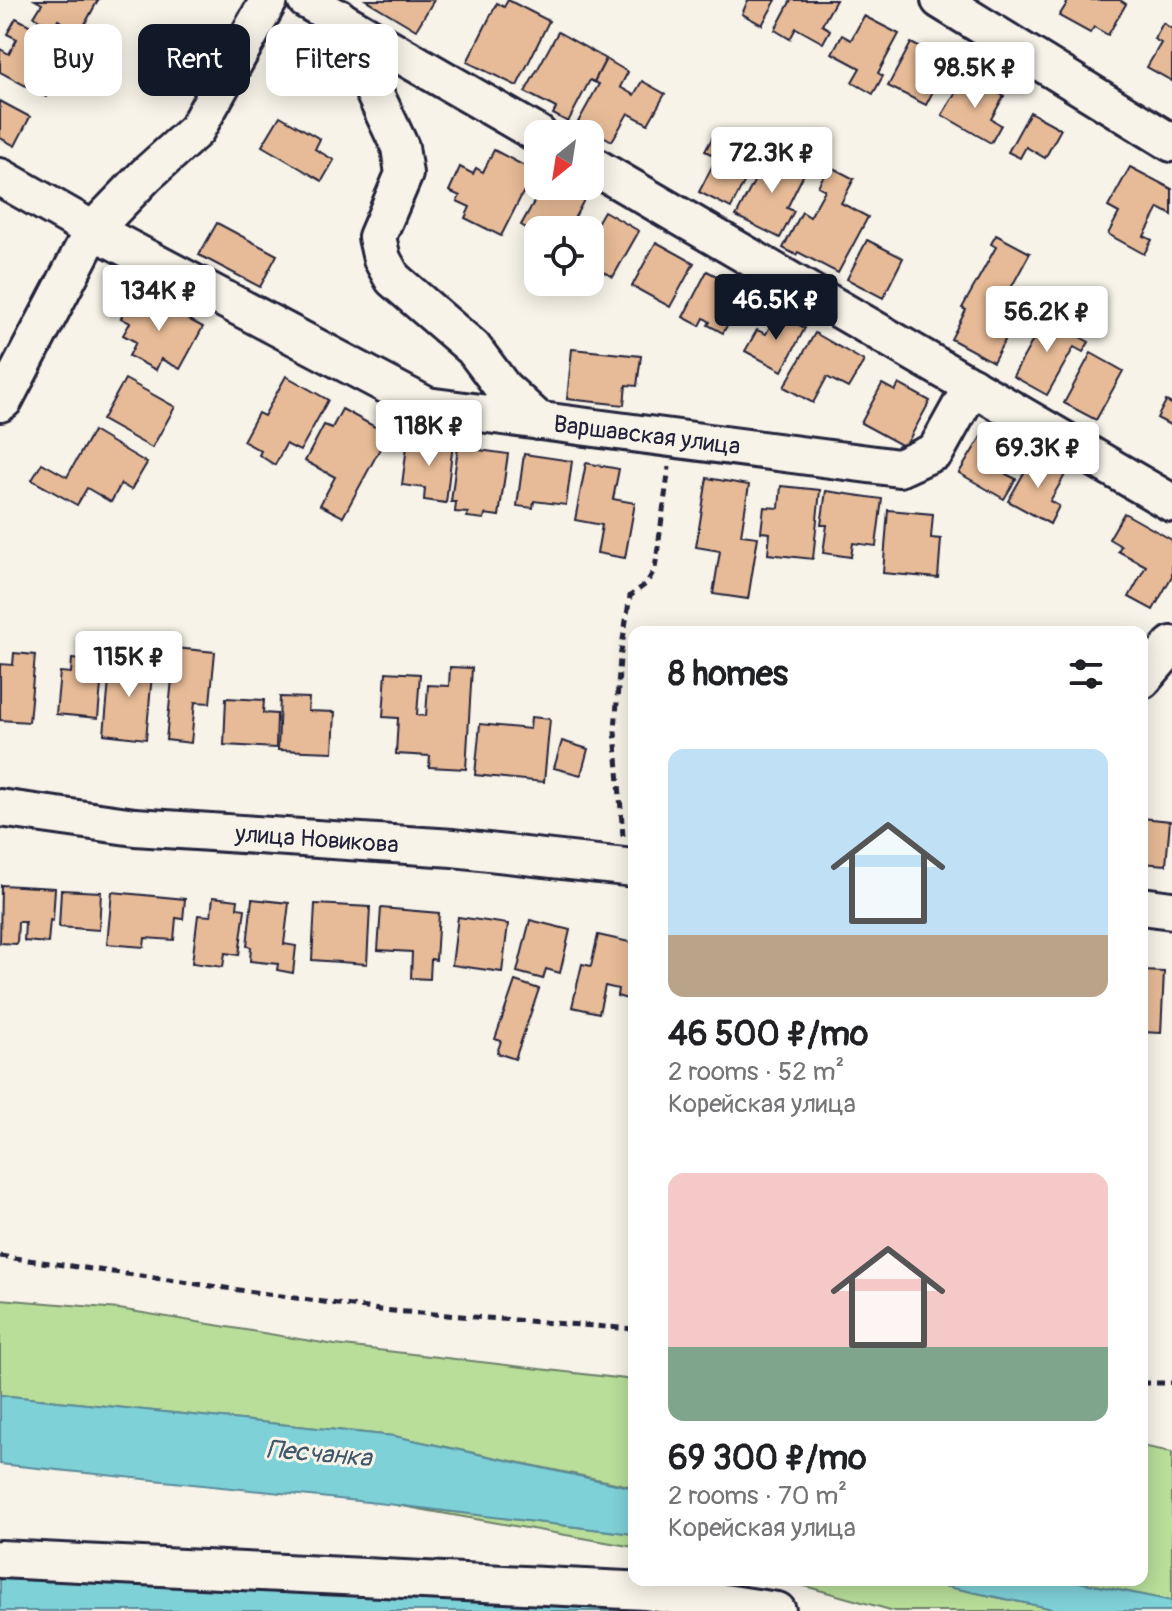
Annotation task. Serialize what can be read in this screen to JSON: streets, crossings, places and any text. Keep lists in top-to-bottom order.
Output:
{
  "streets": {
    "street": ["Варшавская улица", "улица Новикова"]
  },
  "water": ["Песчанка"],
  "north": "bottom left",
  "page": {
    "chip": ["Buy", "Rent", "Filters"],
    "price": [
      "98.5K ₽",
      "72.3K ₽",
      "134K ₽",
      "46.5K ₽",
      "56.2K ₽",
      "118K ₽",
      "69.3K ₽",
      "115K ₽"
    ],
    "heading": "8 homes",
    "list": [
      {
        "name": "46 500 ₽/mo",
        "note": "2 rooms · 52 m² · Корейская улица"
      },
      {
        "name": "69 300 ₽/mo",
        "note": "2 rooms · 70 m² · Корейская улица"
      }
    ]
  }
}
